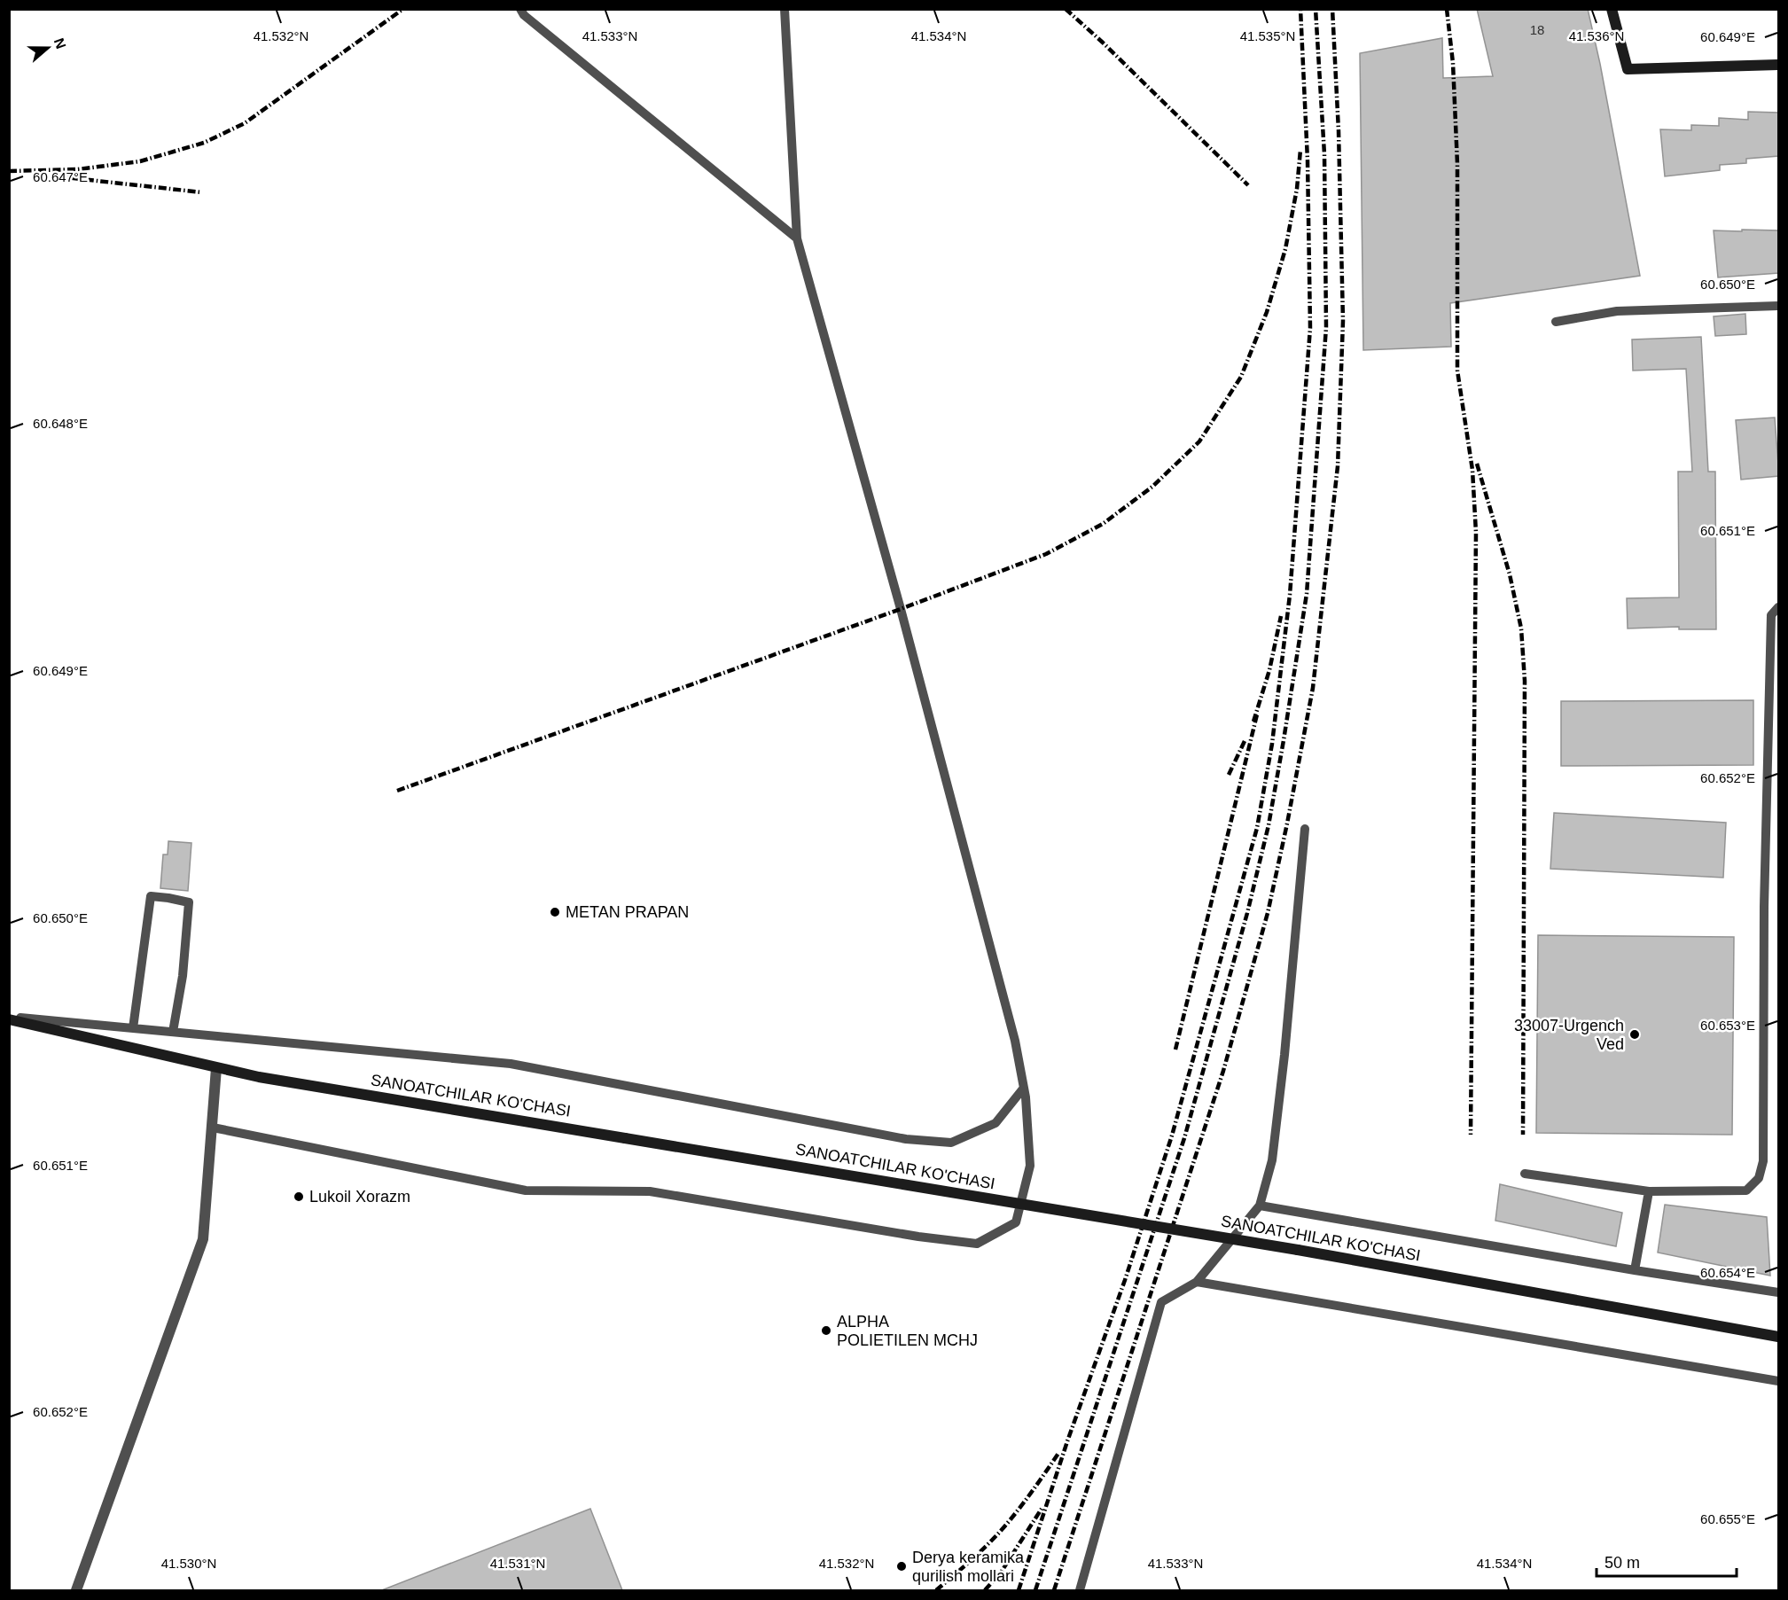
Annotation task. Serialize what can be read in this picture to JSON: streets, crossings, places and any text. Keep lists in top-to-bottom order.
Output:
{
  "streets": {
    "main road": ["SANOATCHILAR KO'CHASI"]
  },
  "places": [
    "METAN PRAPAN",
    "33007-Urgench Ved",
    "Lukoil Xorazm",
    "ALPHA POLIETILEN MCHJ",
    "Derya keramika qurilish mollari"
  ],
  "house_numbers": ["18"],
  "scale_bar": "50 m",
  "north": "right",
  "coordinates": [
    "41.532°N",
    "41.533°N",
    "41.534°N",
    "41.536°N",
    "41.535°N",
    "60.649°E",
    "60.647°E",
    "60.650°E",
    "60.648°E",
    "60.651°E",
    "60.652°E",
    "60.653°E",
    "60.654°E",
    "60.655°E",
    "41.530°N",
    "41.531°N"
  ]
}
